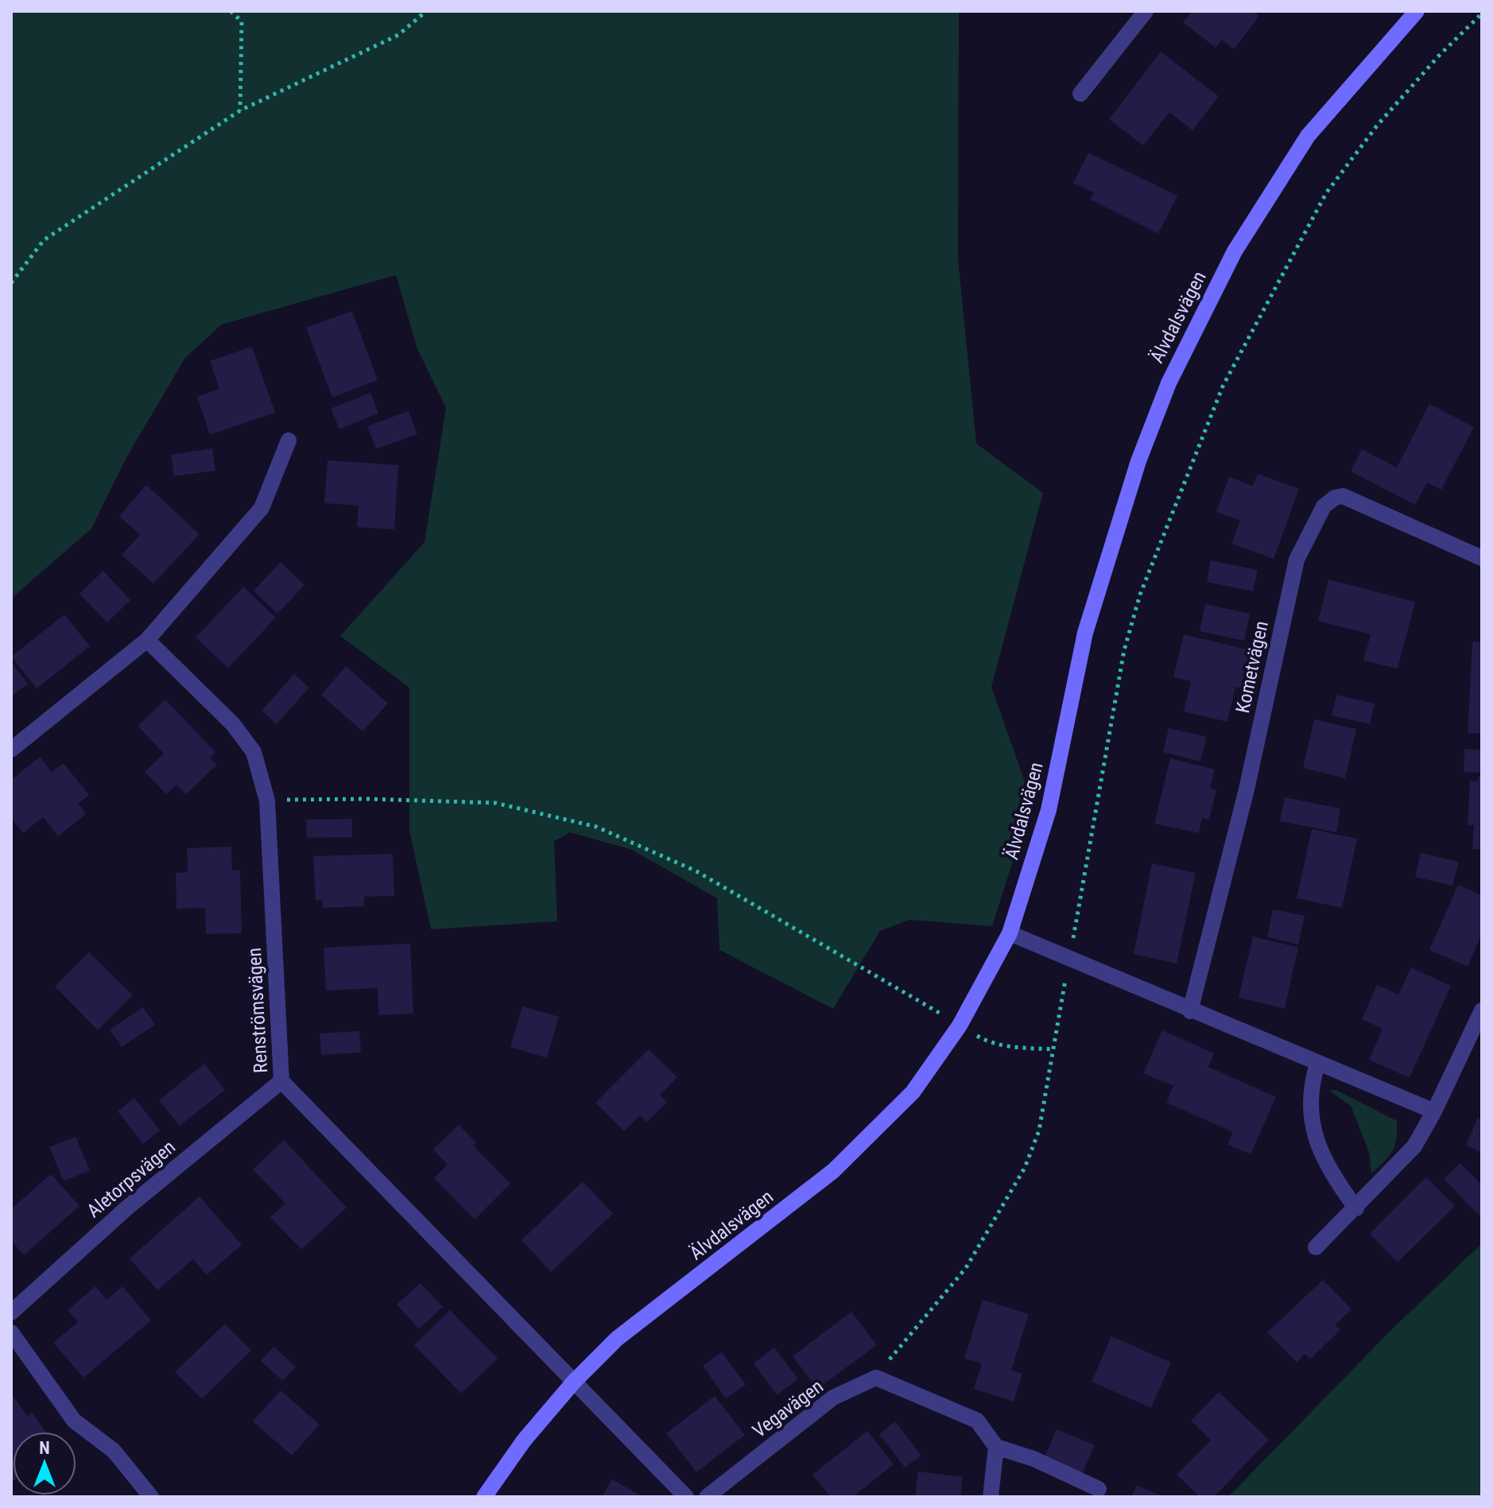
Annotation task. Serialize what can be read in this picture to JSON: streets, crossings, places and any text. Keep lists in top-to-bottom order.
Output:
{
  "streets": {
    "street": [
      "Älvdalsvägen",
      "Kometvägen",
      "Renströmsvägen",
      "Aletorpsvägen",
      "Vegavägen"
    ]
  },
  "crossings": [
    ["Älvdalsvägen", "Renströmsvägen"],
    ["Renströmsvägen", "Aletorpsvägen"]
  ],
  "north": "top"
}
